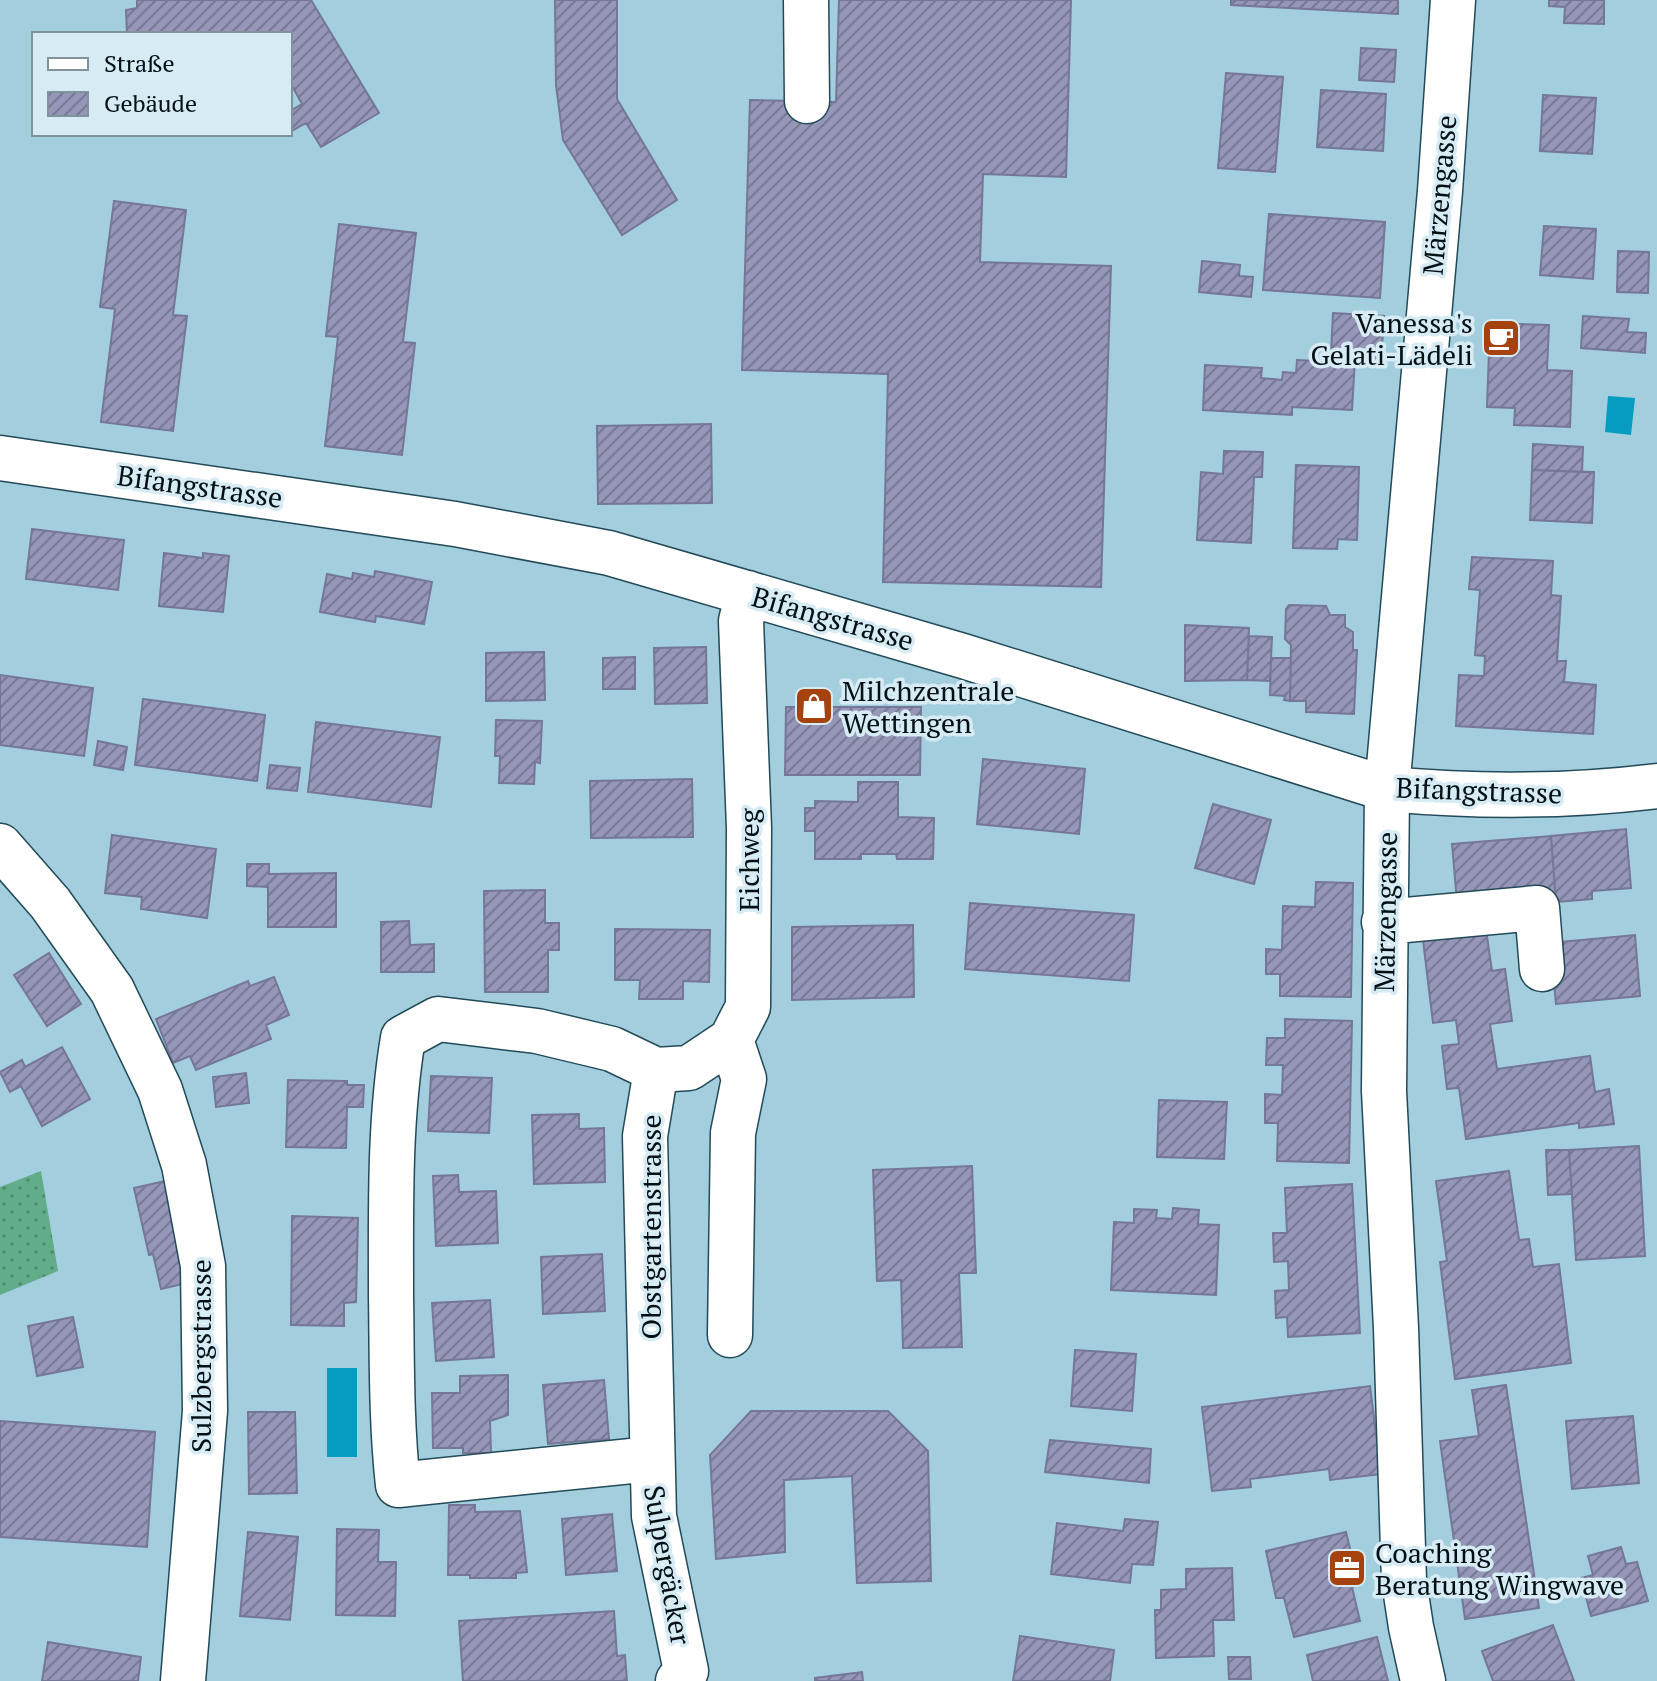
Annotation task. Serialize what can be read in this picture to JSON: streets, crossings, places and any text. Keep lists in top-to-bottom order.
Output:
{
  "streets": {
    "street": [
      "Märzengasse",
      "Bifangstrasse",
      "Eichweg",
      "Obstgartenstrasse",
      "Sulzbergstrasse",
      "Sulpergäcker"
    ]
  },
  "crossings": [
    ["Märzengasse", "Bifangstrasse"],
    ["Bifangstrasse", "Eichweg"],
    ["Obstgartenstrasse", "Sulpergäcker"]
  ],
  "places": {
    "cafe": ["Vanessa's Gelati-Lädeli"],
    "shop": ["Milchzentrale Wettingen"],
    "office": ["Coaching Beratung Wingwave"]
  },
  "legend": ["Straße", "Gebäude"]
}
